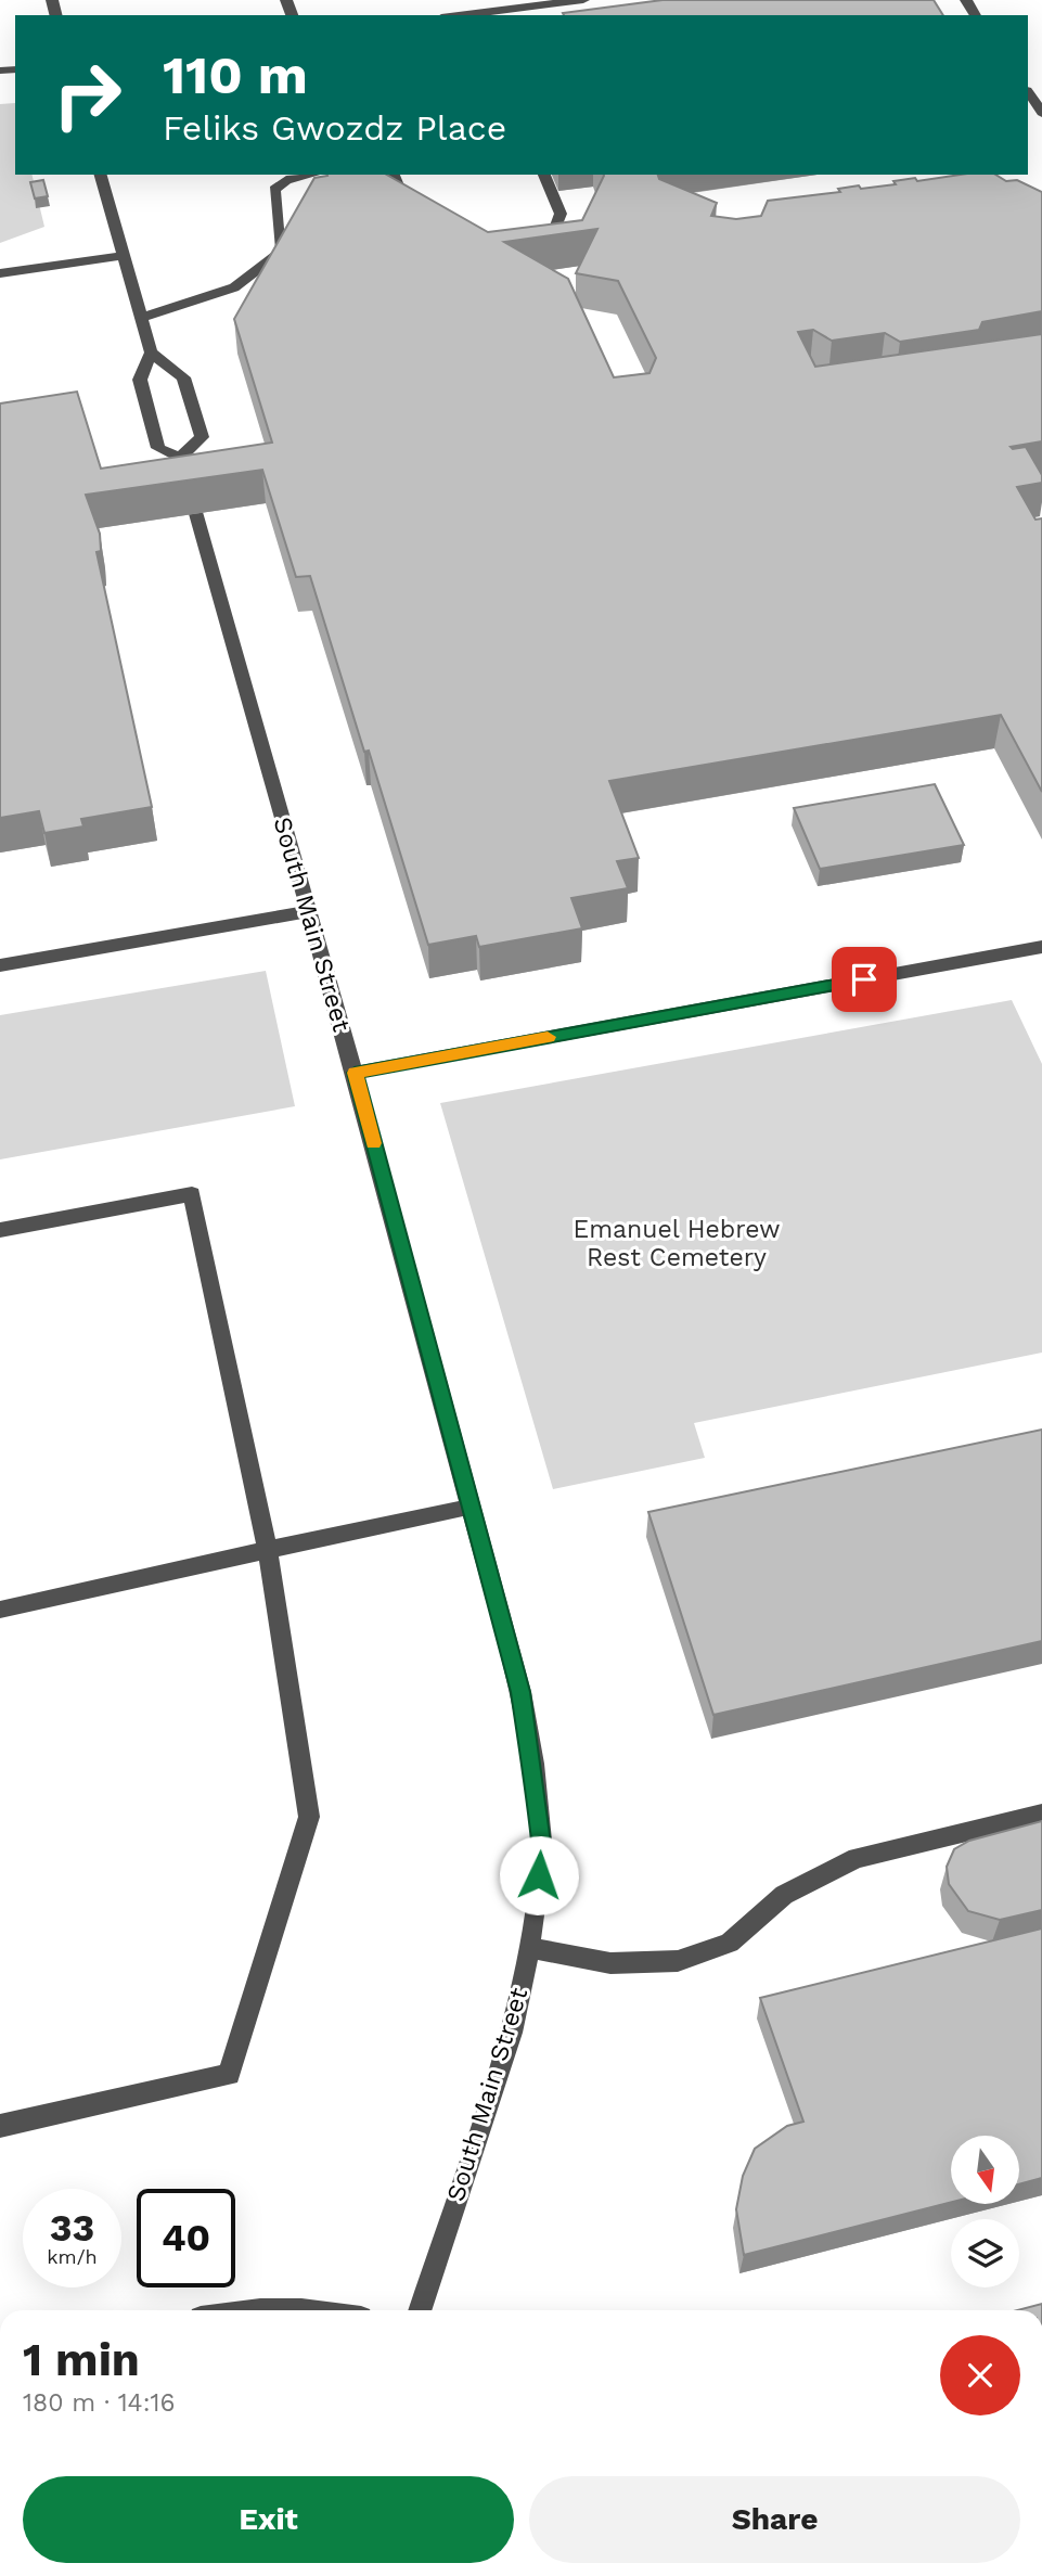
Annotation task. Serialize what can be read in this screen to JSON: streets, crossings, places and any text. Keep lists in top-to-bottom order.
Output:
{
  "streets": {
    "street": ["South Main Street"]
  },
  "parks": ["Emanuel Hebrew Rest Cemetery"],
  "north": "bottom",
  "page": {
    "turn": ["110 m", "Feliks Gwozdz Place"],
    "speed": "33 km/h",
    "limit": "40",
    "heading": ["1 min", "180 m · 14:16"],
    "buttons": ["Exit", "Share"]
  }
}
